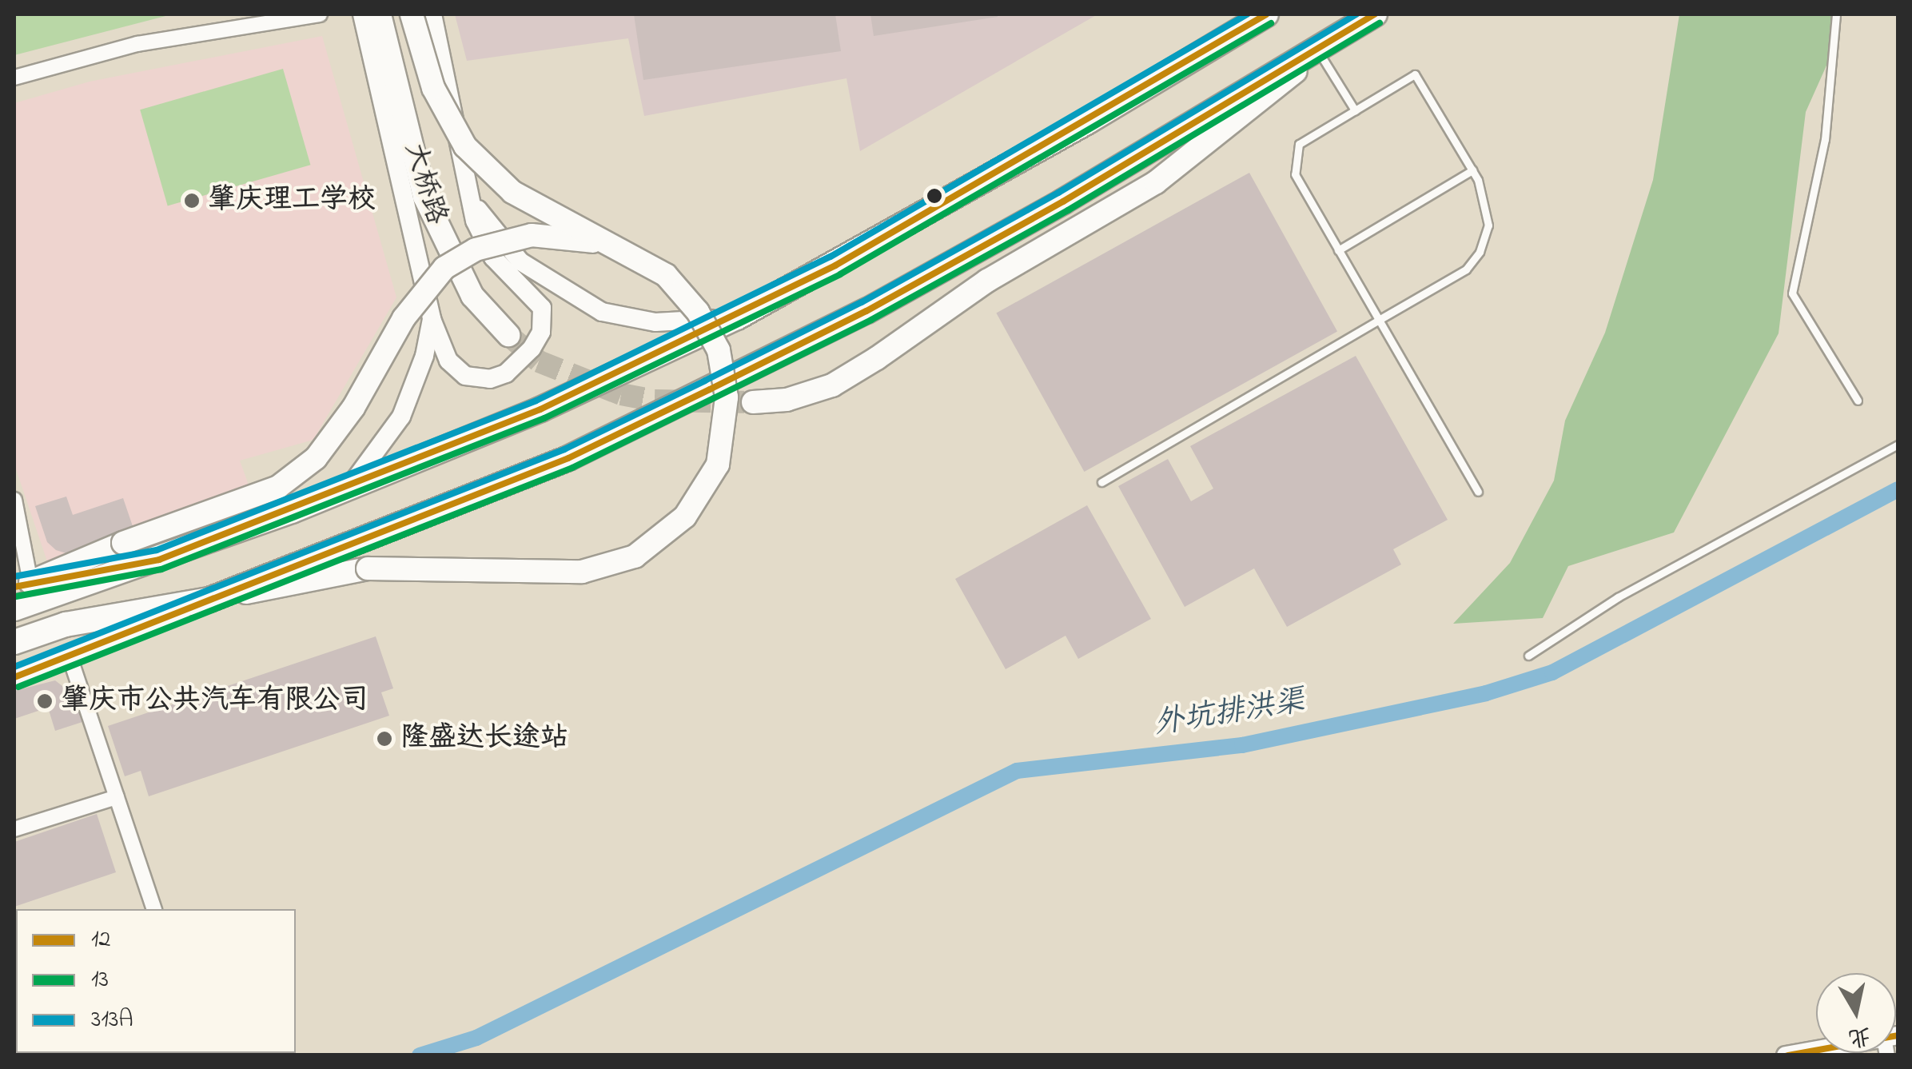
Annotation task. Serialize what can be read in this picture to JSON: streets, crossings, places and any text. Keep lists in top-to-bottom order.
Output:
{
  "streets": {
    "main road": ["大桥路"]
  },
  "water": ["外坑排洪渠"],
  "places": ["肇庆理工学校", "肇庆市公共汽车有限公司", "隆盛达长途站"],
  "lines": ["transit line 12", "transit line 313A", "transit line 13"],
  "legend": ["12", "13", "313A"],
  "north": "bottom"
}
